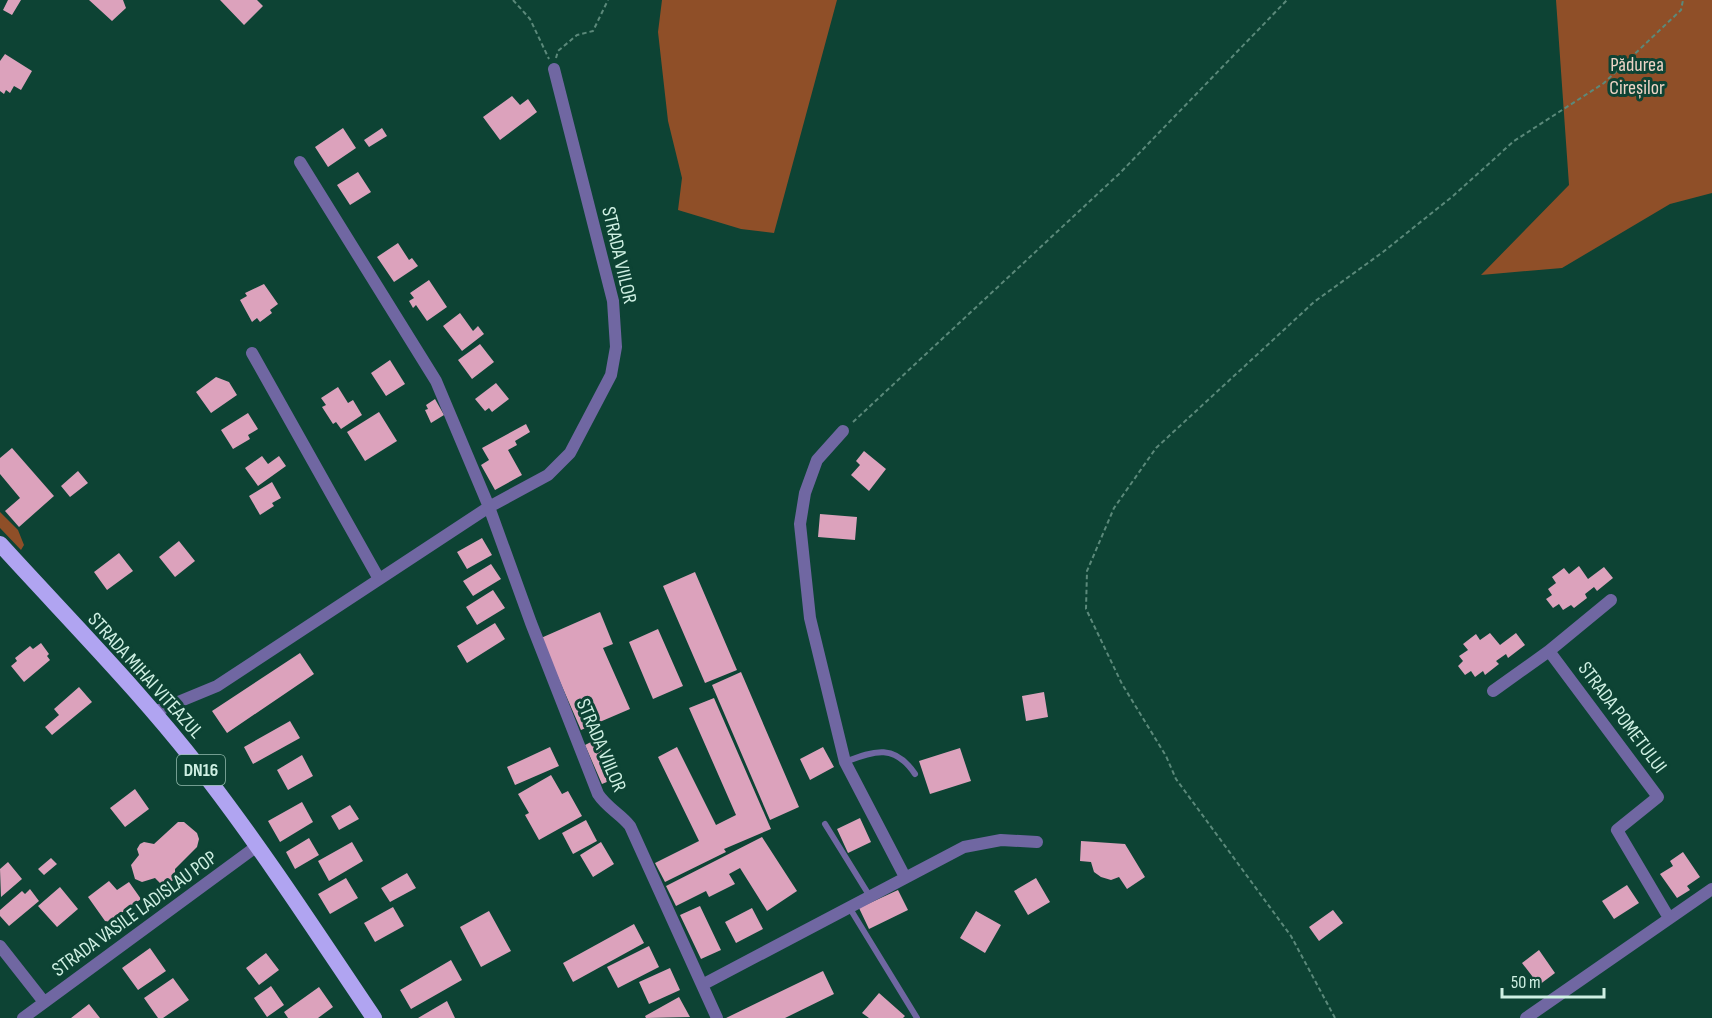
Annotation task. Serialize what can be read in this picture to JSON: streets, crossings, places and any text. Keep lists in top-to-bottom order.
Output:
{
  "streets": {
    "highway": ["STRADA MIHAI VITEAZUL", "DN16"],
    "street": ["STRADA VIILOR", "STRADA POMETULUI", "STRADA VASILE LADISLAU POP"]
  },
  "crossings": [
    ["STRADA VIILOR", "STRADA MIHAI VITEAZUL"],
    ["STRADA MIHAI VITEAZUL", "STRADA VASILE LADISLAU POP"]
  ],
  "parks": ["Pădurea Cireșilor"],
  "scale_bar": "50 m"
}
